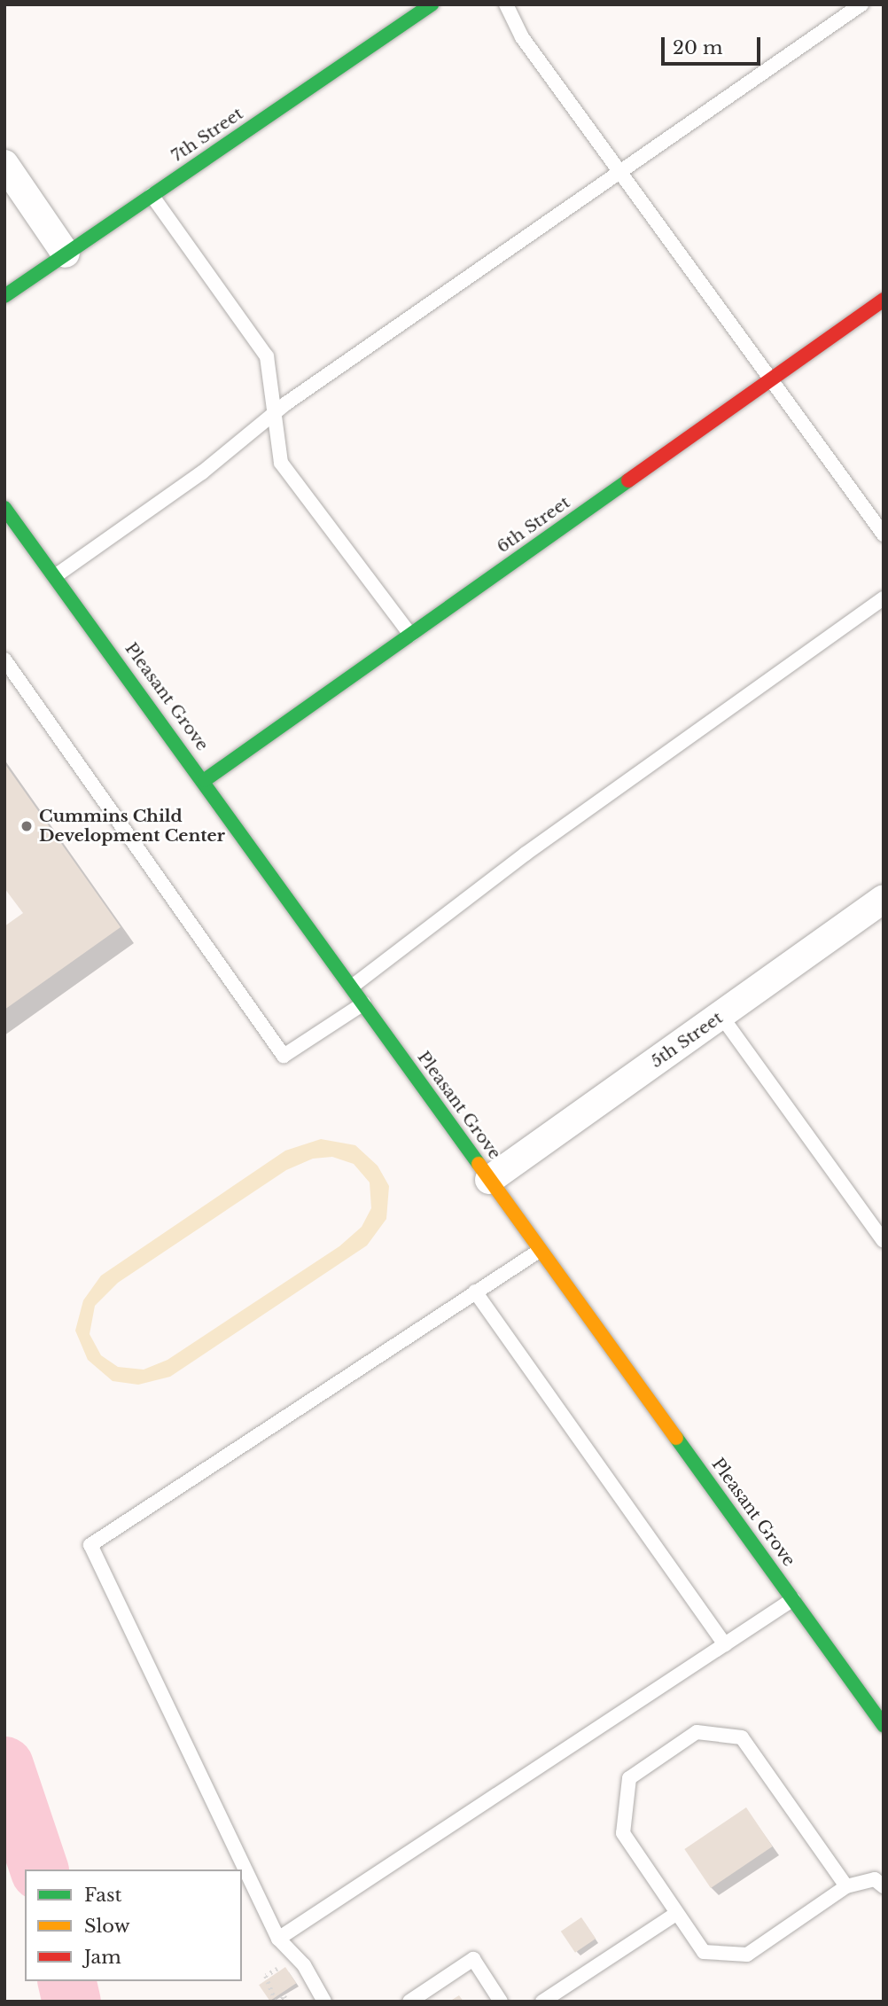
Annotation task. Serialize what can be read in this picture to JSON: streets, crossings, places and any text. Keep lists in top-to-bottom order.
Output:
{
  "streets": {
    "street": [
      "7th Street",
      "6th Street",
      "Pleasant Grove",
      "5th Street"
    ]
  },
  "crossings": [
    ["6th Street", "Pleasant Grove"],
    ["Pleasant Grove", "5th Street"]
  ],
  "places": ["Cummins Child Development Center"],
  "legend": ["Fast", "Slow", "Jam"],
  "scale_bar": "20 m"
}
